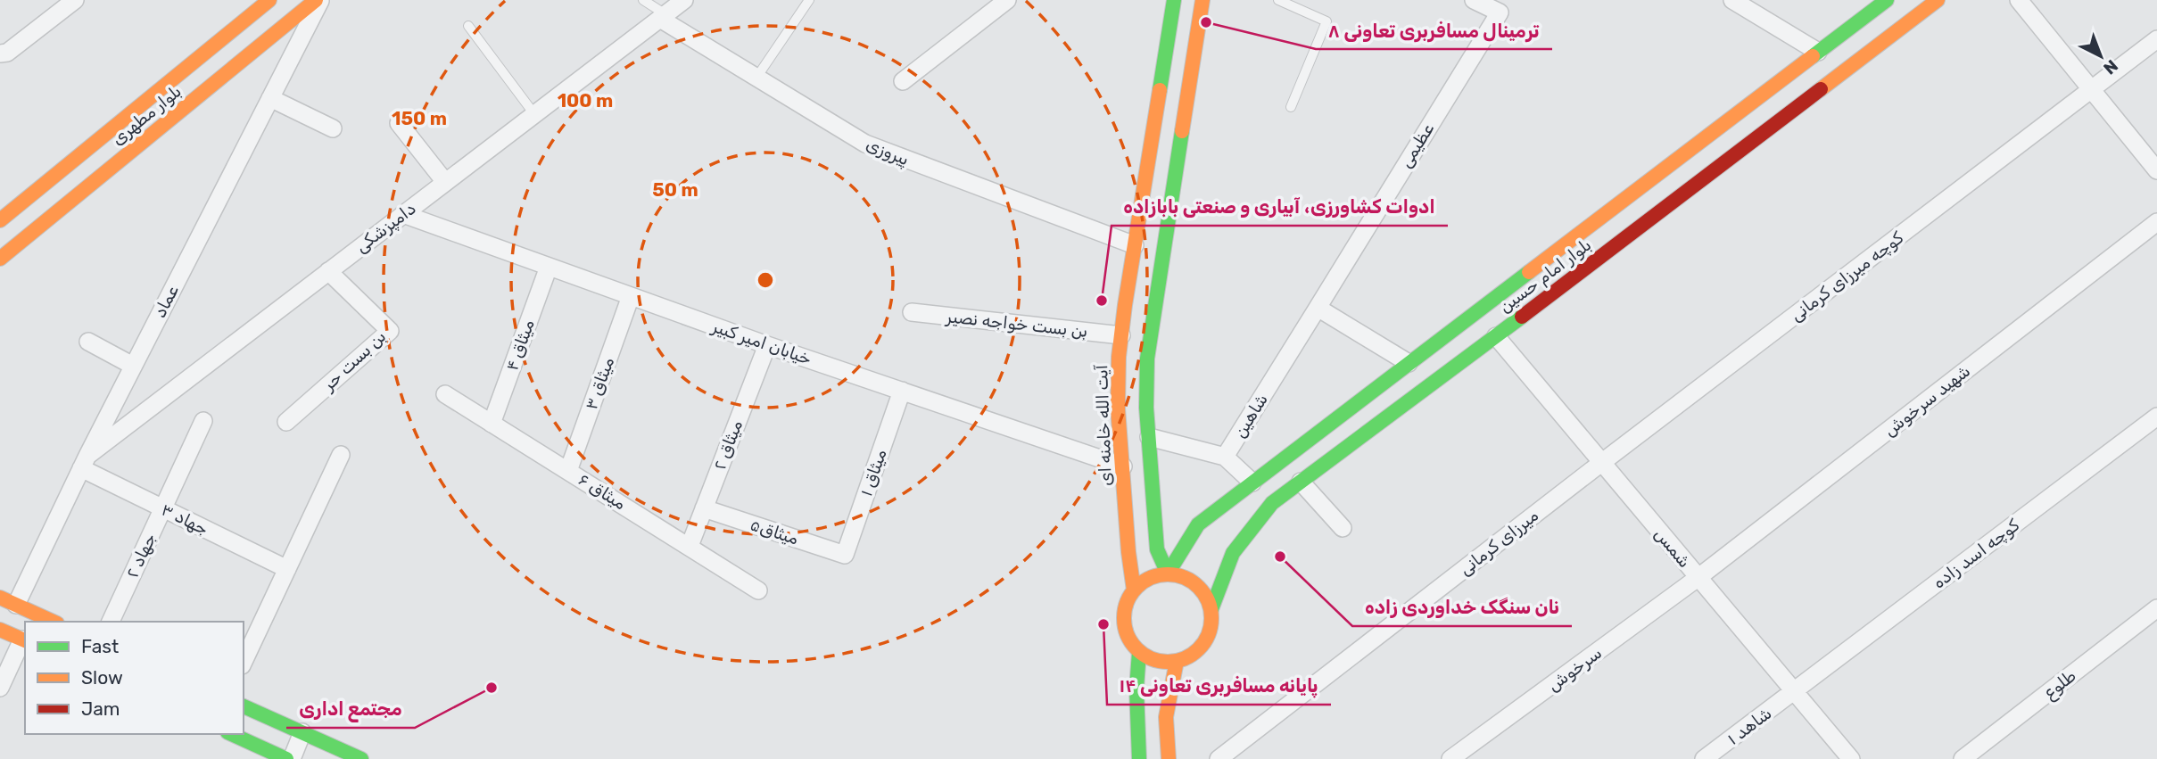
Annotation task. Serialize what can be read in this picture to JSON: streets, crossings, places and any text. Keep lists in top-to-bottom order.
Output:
{
  "streets": {
    "street": [
      "بلوار مطهری",
      "عظیمی",
      "پیروزی",
      "دامپزشکی",
      "بلوار امام حسین",
      "کوچه میرزای کرمانی",
      "عماد",
      "بن بست خواجه نصیر",
      "خیابان امیر کبیر",
      "میثاق ۴",
      "بن بست حر",
      "میثاق ۳",
      "شهید سرخوش",
      "شاهین",
      "آیت الله خامنه ای",
      "میثاق ۲",
      "میثاق ۱",
      "میثاق ۶",
      "جهاد ۳",
      "میثاق۵",
      "میرزای کرمانی",
      "شمس",
      "کوچه اسد زاده",
      "جهاد ۲",
      "سرخوش",
      "طلوع",
      "شاهد ۱"
    ]
  },
  "crossings": [
    ["بلوار مطهری", "عماد"],
    ["عظیمی", "شاهین"],
    ["پیروزی", "دامپزشکی"],
    ["پیروزی", "آیت الله خامنه ای"],
    ["دامپزشکی", "عماد"],
    ["دامپزشکی", "خیابان امیر کبیر"],
    ["دامپزشکی", "بن بست حر"],
    ["دامپزشکی", "جهاد ۳"],
    ["بلوار امام حسین", "آیت الله خامنه ای"],
    ["بلوار امام حسین", "شمس"],
    ["کوچه میرزای کرمانی", "میرزای کرمانی"],
    ["کوچه میرزای کرمانی", "شمس"],
    ["عماد", "جهاد ۳"],
    ["بن بست خواجه نصیر", "آیت الله خامنه ای"],
    ["خیابان امیر کبیر", "میثاق ۴"],
    ["خیابان امیر کبیر", "میثاق ۳"],
    ["خیابان امیر کبیر", "آیت الله خامنه ای"],
    ["خیابان امیر کبیر", "میثاق ۲"],
    ["خیابان امیر کبیر", "میثاق ۱"],
    ["میثاق ۴", "میثاق ۶"],
    ["میثاق ۳", "میثاق ۶"],
    ["شهید سرخوش", "شمس"],
    ["شهید سرخوش", "سرخوش"],
    ["میثاق ۲", "میثاق ۶"],
    ["میثاق ۲", "میثاق۵"],
    ["میثاق ۱", "میثاق۵"],
    ["جهاد ۳", "جهاد ۲"],
    ["میرزای کرمانی", "شمس"],
    ["شمس", "کوچه اسد زاده"],
    ["شمس", "سرخوش"],
    ["شمس", "شاهد ۱"],
    ["کوچه اسد زاده", "شاهد ۱"]
  ],
  "places": [
    "ترمینال مسافربری تعاونی ۸",
    "ادوات کشاورزی، آبیاری و صنعتی بابازاده",
    "نان سنگک خداوردی زاده",
    "پایانه مسافربری تعاونی ۱۴",
    "مجتمع اداری"
  ],
  "legend": ["Fast", "Slow", "Jam"],
  "north": "bottom right",
  "rings": ["100 m", "150 m", "50 m"]
}
